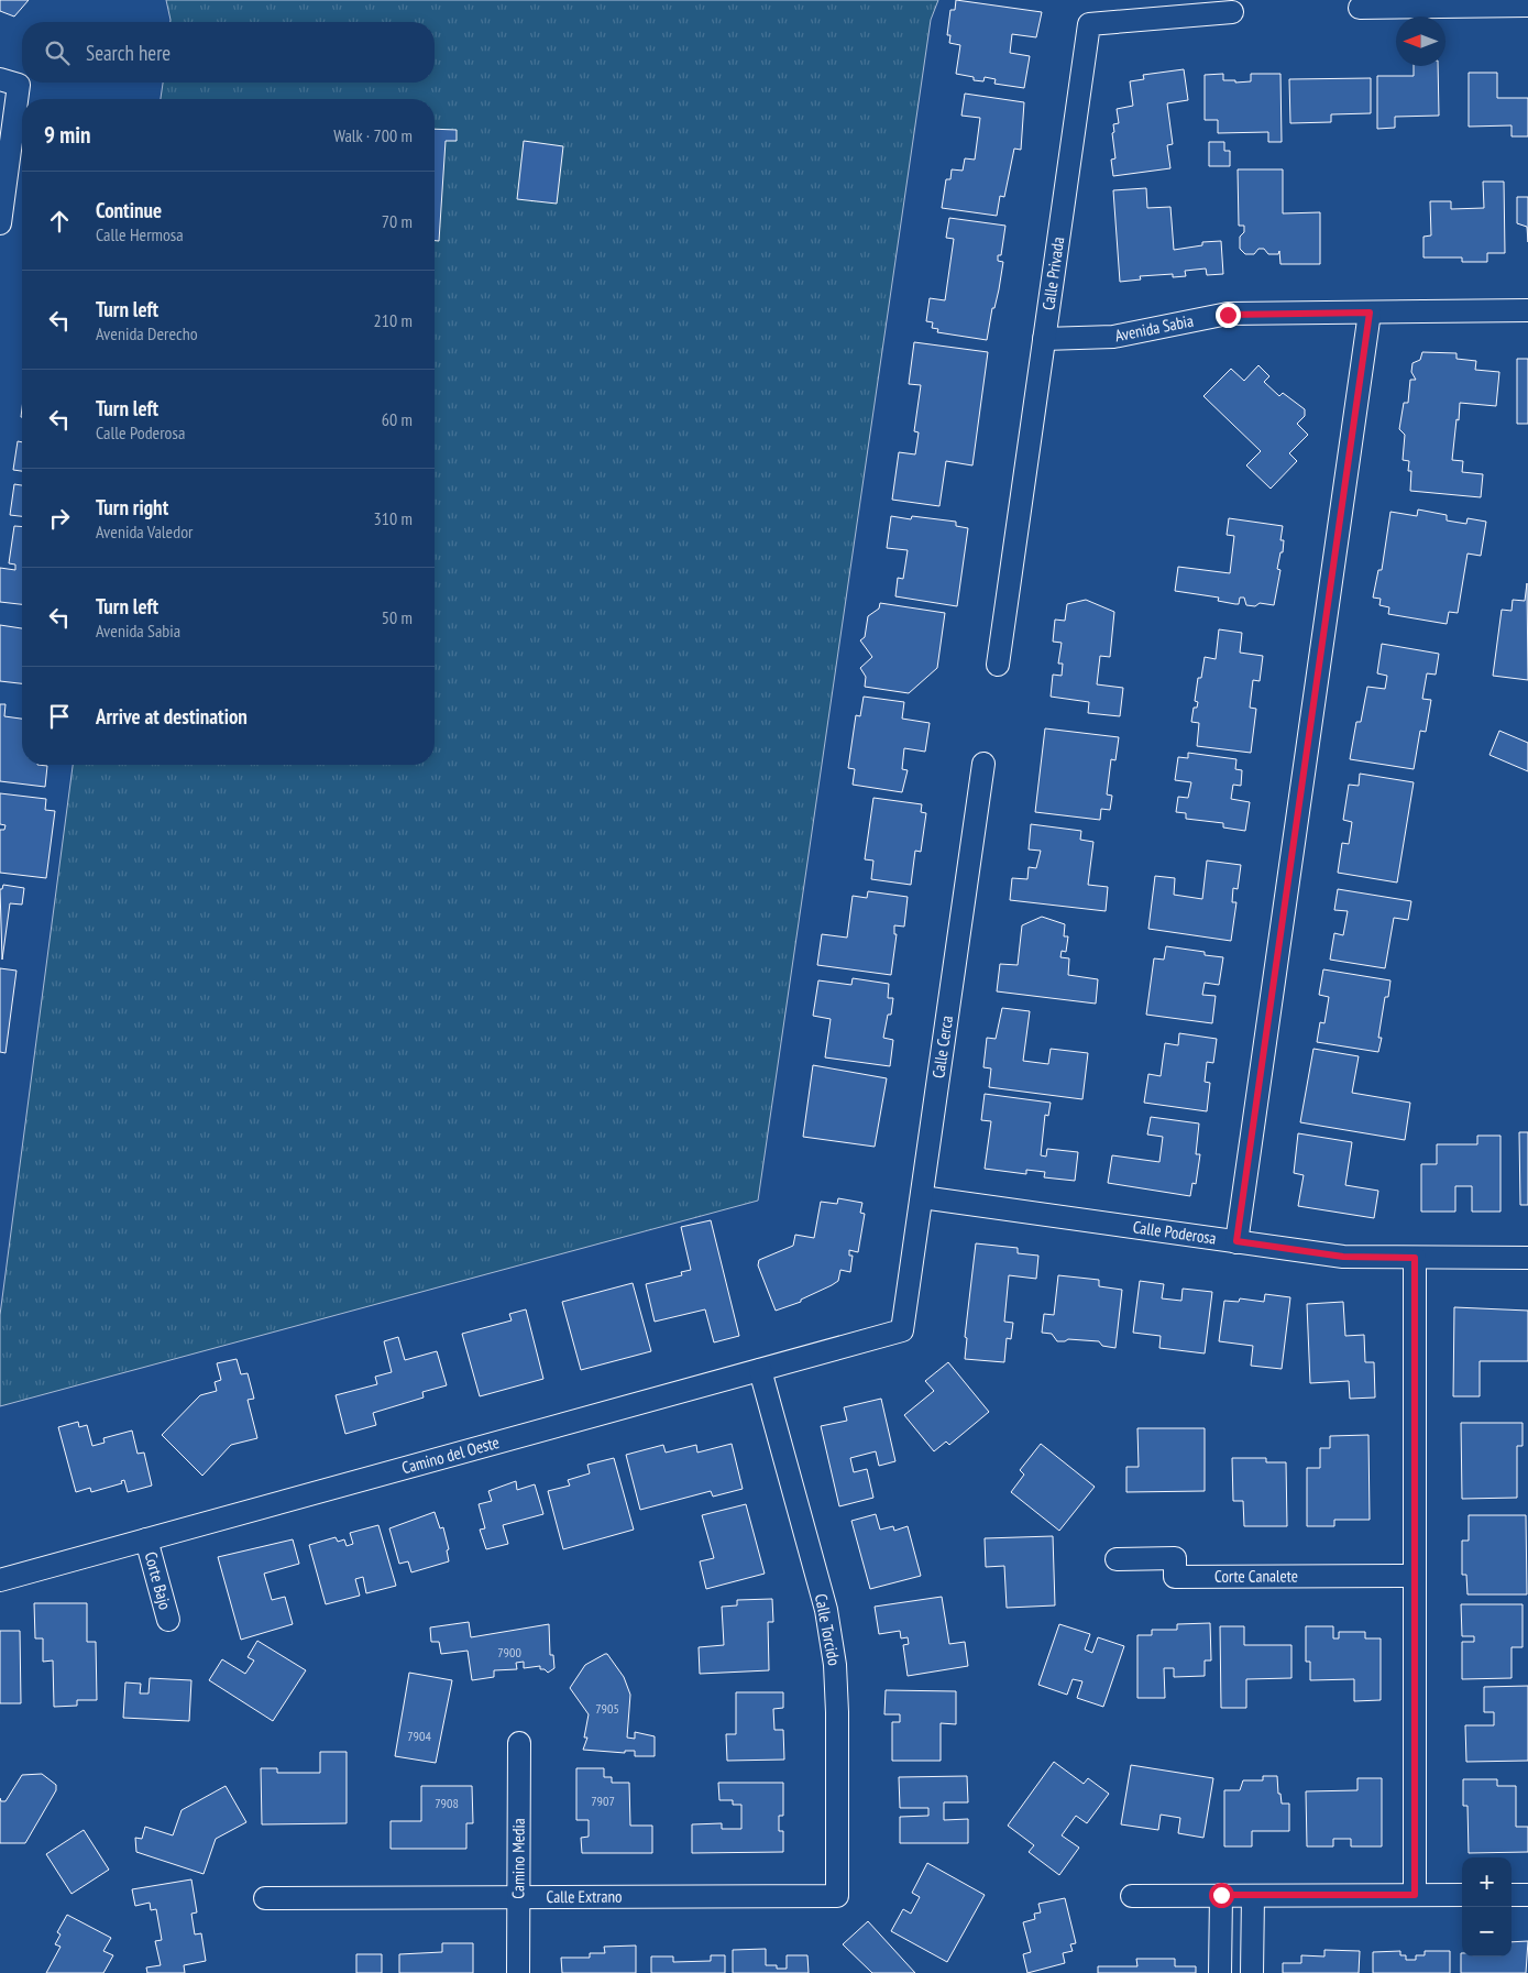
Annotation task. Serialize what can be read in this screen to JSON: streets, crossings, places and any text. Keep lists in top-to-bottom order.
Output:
{
  "streets": {
    "street": [
      "Calle Privada",
      "Avenida Sabia",
      "Calle Cerca",
      "Calle Poderosa",
      "Camino del Oeste",
      "Corte Canalete",
      "Corte Bajo",
      "Calle Torcido",
      "Camino Media",
      "Calle Extrano"
    ]
  },
  "crossings": [
    ["Calle Privada", "Avenida Sabia"],
    ["Calle Cerca", "Calle Poderosa"],
    ["Calle Cerca", "Camino del Oeste"],
    ["Camino del Oeste", "Corte Bajo"],
    ["Camino del Oeste", "Calle Torcido"],
    ["Calle Torcido", "Calle Extrano"],
    ["Camino Media", "Calle Extrano"]
  ],
  "house_numbers": [
    "7900",
    "7905",
    "7904",
    "7907",
    "7908"
  ],
  "north": "left",
  "page": {
    "search": "Search here",
    "heading": ["9 min", "Walk · 700 m"],
    "list": [
      ["Continue", "Calle Hermosa", "70 m"],
      ["Turn left", "Avenida Derecho", "210 m"],
      ["Turn left", "Calle Poderosa", "60 m"],
      ["Turn right", "Avenida Valedor", "310 m"],
      ["Turn left", "Avenida Sabia", "50 m"],
      "Arrive at destination"
    ],
    "map_buttons": ["+", "−"]
  }
}
